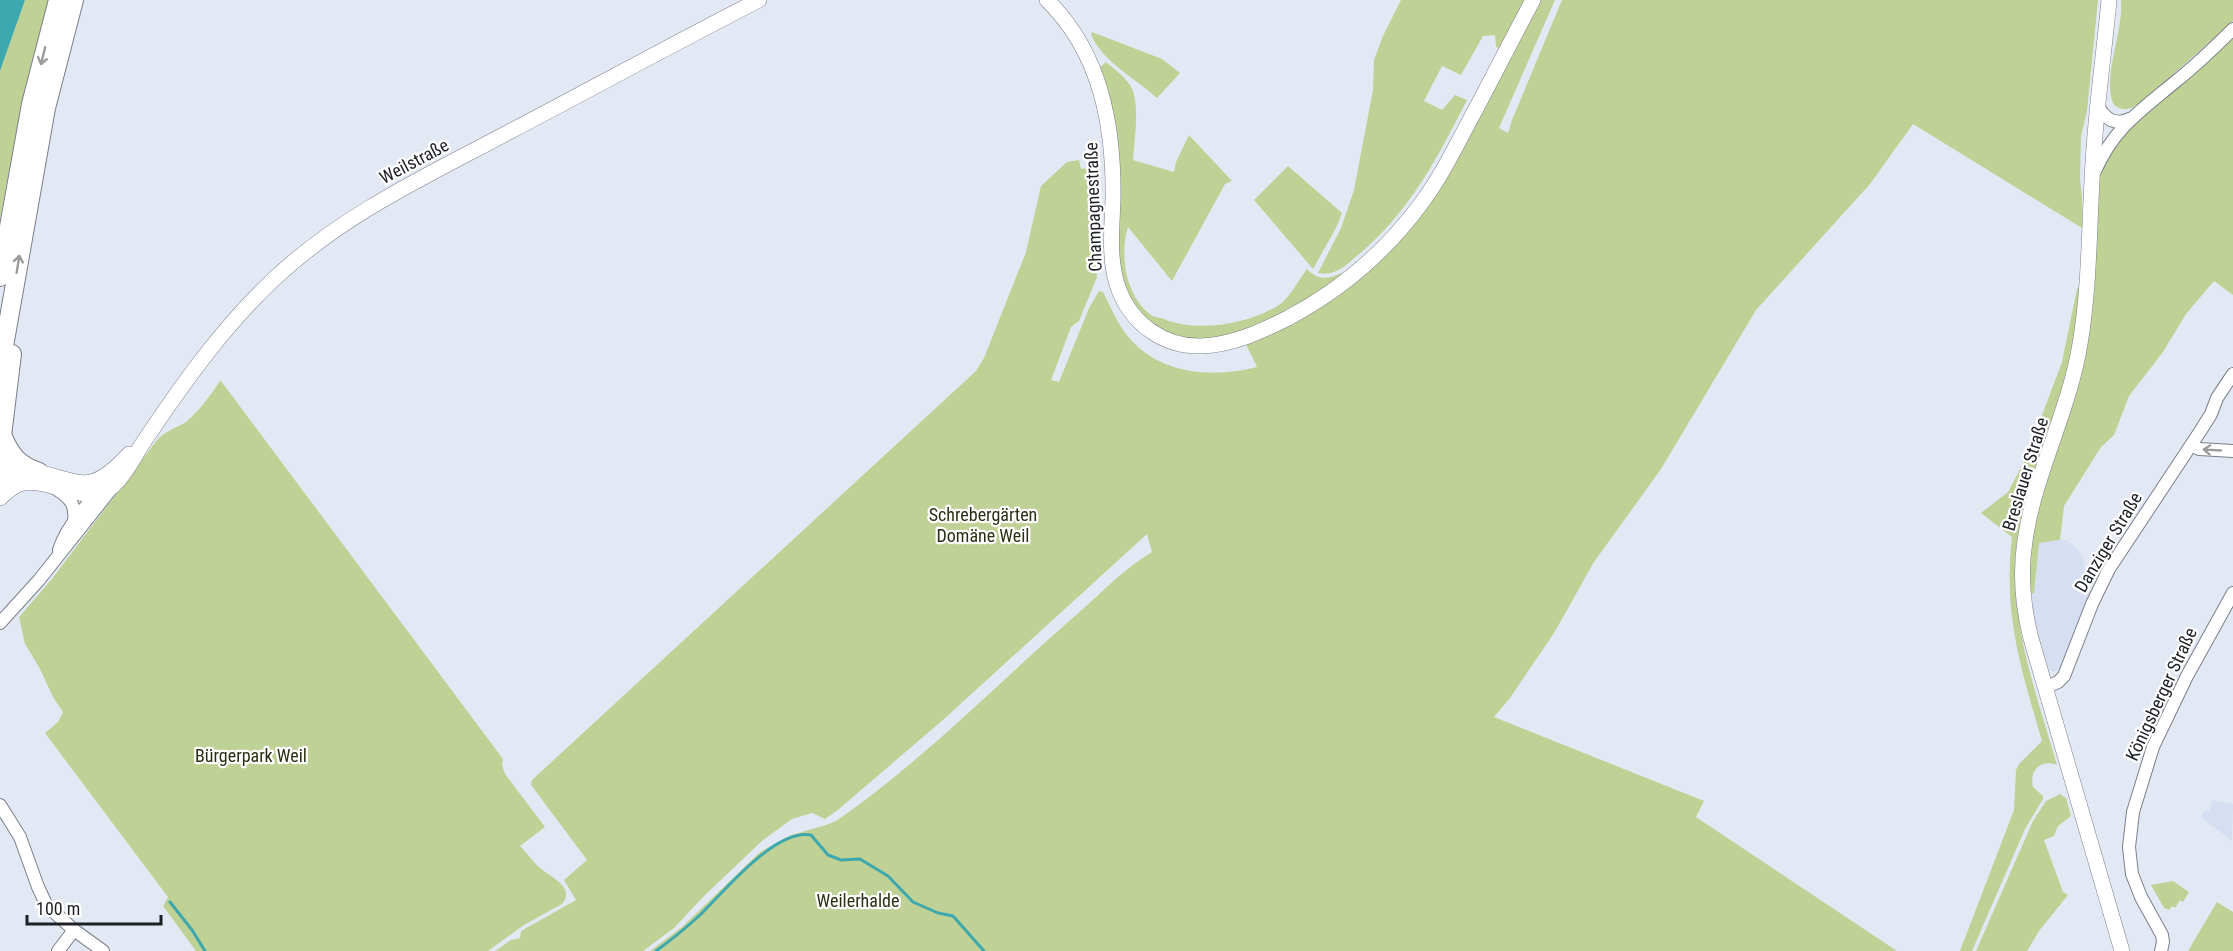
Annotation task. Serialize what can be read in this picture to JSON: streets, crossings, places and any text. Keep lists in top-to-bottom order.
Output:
{
  "streets": {
    "main road": ["Weilstraße", "Champagnestraße", "Breslauer Straße"],
    "street": ["Danziger Straße", "Königsberger Straße"]
  },
  "crossings": [
    ["Breslauer Straße", "Danziger Straße"]
  ],
  "parks": ["Schrebergärten Domäne Weil", "Bürgerpark Weil", "Weilerhalde"],
  "scale_bar": "100 m"
}
